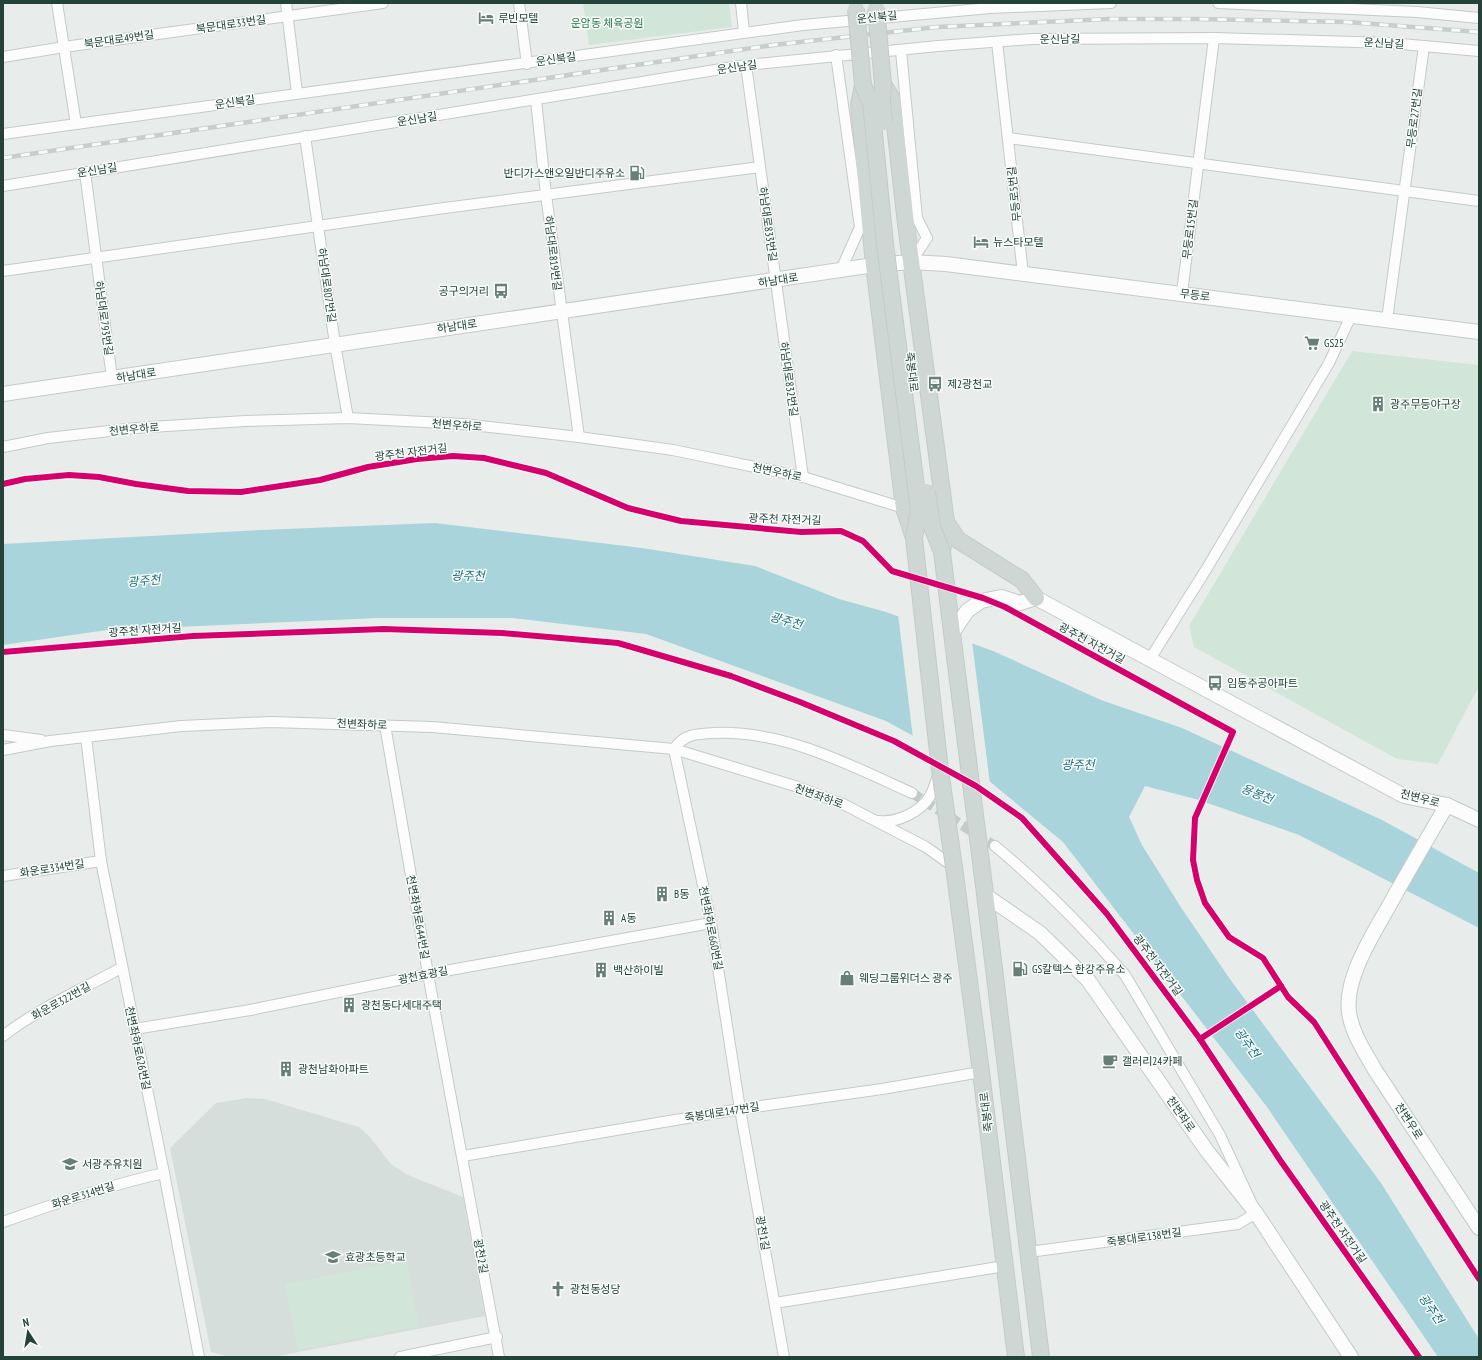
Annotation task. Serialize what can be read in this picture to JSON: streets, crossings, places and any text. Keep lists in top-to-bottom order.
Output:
{
  "streets": {
    "main road": ["죽봉대로"],
    "street": [
      "운신북길",
      "북문대로33번길",
      "북문대로49번길",
      "운신남길",
      "무등로27번길",
      "무등로5번길",
      "하남대로833번길",
      "무등로15번길",
      "하남대로819번길",
      "하남대로",
      "하남대로807번길",
      "무등로",
      "하남대로793번길",
      "하남대로832번길",
      "천변우하로",
      "천변좌하로",
      "천변우로",
      "화운로334번길",
      "천변좌하로644번길",
      "천변좌하로660번길",
      "광천효광길",
      "화운로322번길",
      "천변좌하로626번길",
      "죽봉대로147번길",
      "천변좌로",
      "화운로314번길",
      "광천1길",
      "죽봉대로138번길",
      "광천2길"
    ],
    "cycle path": ["광주천 자전거길"]
  },
  "crossings": [
    ["북문대로33번길", "북문대로49번길"],
    ["운신남길", "무등로27번길"],
    ["운신남길", "무등로5번길"],
    ["운신남길", "하남대로833번길"],
    ["운신남길", "무등로15번길"],
    ["운신남길", "하남대로819번길"],
    ["운신남길", "하남대로807번길"],
    ["운신남길", "하남대로793번길"],
    ["무등로27번길", "무등로"],
    ["무등로5번길", "무등로"],
    ["하남대로833번길", "하남대로"],
    ["하남대로833번길", "하남대로832번길"],
    ["무등로15번길", "무등로"],
    ["하남대로819번길", "하남대로"],
    ["하남대로819번길", "천변우하로"],
    ["하남대로", "하남대로807번길"],
    ["하남대로", "무등로"],
    ["하남대로", "하남대로793번길"],
    ["하남대로", "하남대로832번길"],
    ["하남대로807번길", "천변우하로"],
    ["죽봉대로", "천변좌하로"],
    ["죽봉대로", "죽봉대로147번길"],
    ["죽봉대로", "천변좌로"],
    ["하남대로832번길", "천변우하로"],
    ["천변좌하로", "천변좌하로644번길"],
    ["천변좌하로", "천변좌하로660번길"],
    ["천변좌하로", "천변좌하로626번길"],
    ["화운로334번길", "천변좌하로626번길"],
    ["천변좌하로644번길", "광천효광길"],
    ["천변좌하로644번길", "죽봉대로147번길"],
    ["천변좌하로644번길", "광천2길"],
    ["천변좌하로660번길", "광천효광길"],
    ["천변좌하로660번길", "죽봉대로147번길"],
    ["천변좌하로660번길", "광천1길"],
    ["광천효광길", "천변좌하로626번길"],
    ["화운로322번길", "천변좌하로626번길"],
    ["천변좌하로626번길", "화운로314번길"],
    ["죽봉대로147번길", "광천1길"],
    ["죽봉대로147번길", "광천2길"],
    ["천변좌로", "죽봉대로138번길"]
  ],
  "water": ["광주천", "용봉천"],
  "parks": ["운암동 체육공원"],
  "places": {
    "hotel": ["루빈모텔", "뉴스타모텔"],
    "fuel station": ["반디가스앤오일반디주유소", "GS칼텍스 한강주유소"],
    "bus stop": ["공구의거리", "제2광천교", "임동주공아파트"],
    "supermarket": ["GS25"],
    "building": [
      "광주무등야구장",
      "B동",
      "A동",
      "백산하이빌",
      "광천동다세대주택",
      "광천남화아파트"
    ],
    "shop": ["웨딩그룹위더스 광주"],
    "cafe": ["갤러리24카페"],
    "school or university": ["서광주유치원", "효광초등학교"],
    "church": ["광천동성당"]
  },
  "north": "top"
}
